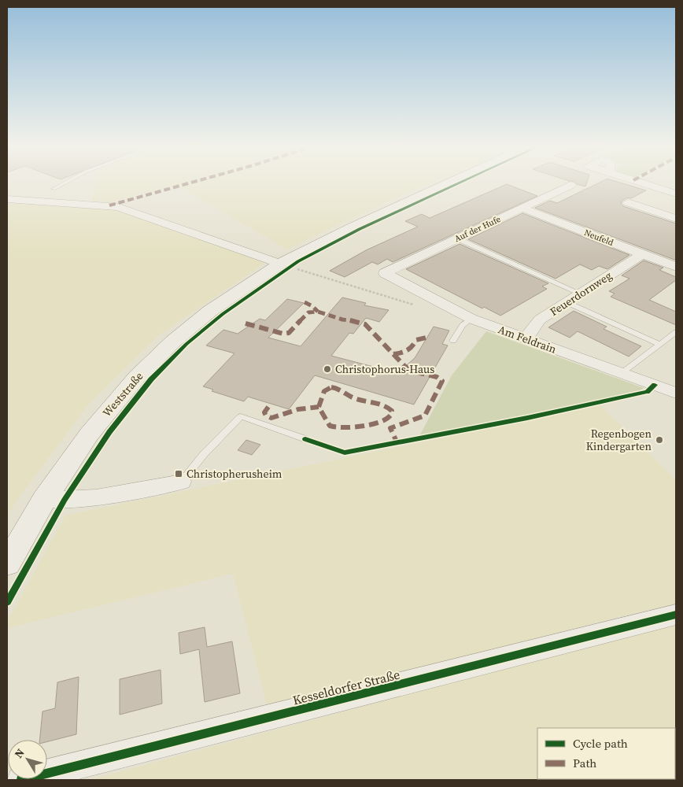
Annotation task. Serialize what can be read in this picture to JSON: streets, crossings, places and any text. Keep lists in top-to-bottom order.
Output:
{
  "streets": {
    "main road": ["Weststraße"],
    "street": [
      "Auf der Hufe",
      "Neufeld",
      "Feuerdornweg",
      "Am Feldrain",
      "Kesseldorfer Straße"
    ]
  },
  "crossings": [
    ["Auf der Hufe", "Neufeld"],
    ["Auf der Hufe", "Am Feldrain"],
    ["Neufeld", "Feuerdornweg"],
    ["Feuerdornweg", "Am Feldrain"]
  ],
  "places": {
    "other": ["Christophorus-Haus", "Regenbogen Kindergarten"],
    "transit": ["Christopherusheim"]
  },
  "legend": ["Cycle path", "Path"],
  "north": "top left"
}
